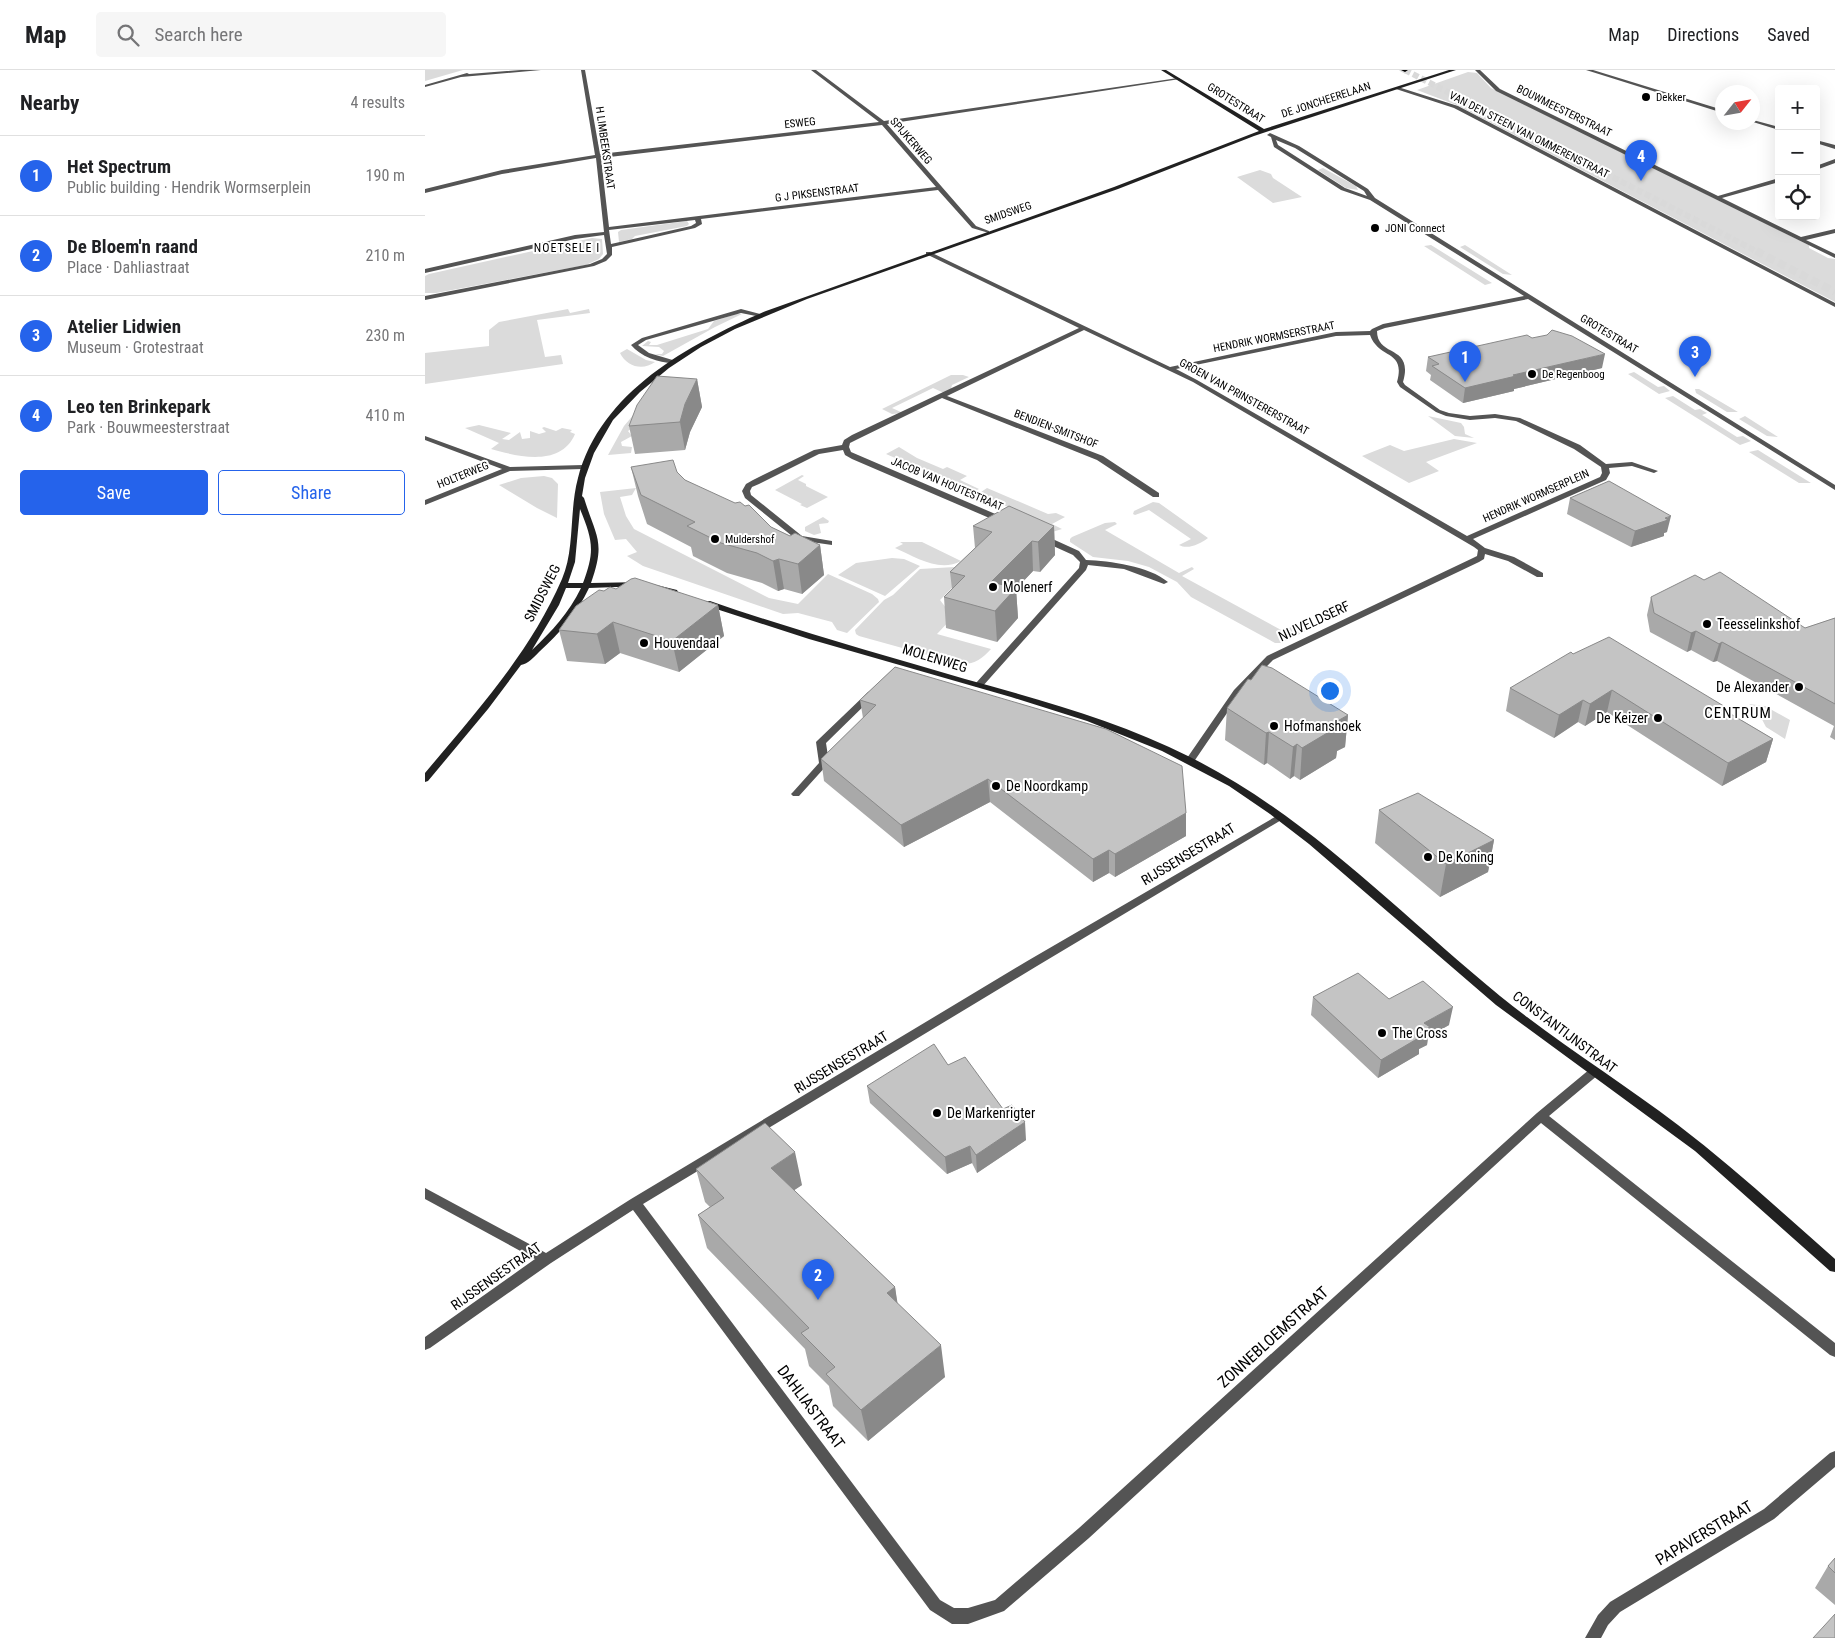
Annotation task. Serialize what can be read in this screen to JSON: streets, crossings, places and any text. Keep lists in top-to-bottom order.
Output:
{
  "streets": {
    "main road": [
      "DE JONCHEERELAAN",
      "GROTESTRAAT",
      "SMIDSWEG",
      "MOLENWEG",
      "CONSTANTIJNSTRAAT"
    ],
    "street": [
      "BOUWMEESTERSTRAAT",
      "ESWEG",
      "VAN DEN STEEN VAN OMMERENSTRAAT",
      "SPIJKERWEG",
      "H LIMBEEKSTRAAT",
      "G J PIKSENSTRAAT",
      "HENDRIK WORMSERSTRAAT",
      "GROEN VAN PRINSTERERSTRAAT",
      "BENDIEN-SMITSHOF",
      "HOLTERWEG",
      "JACOB VAN HOUTESTRAAT",
      "HENDRIK WORMSERPLEIN",
      "NIJVELDSERF",
      "RIJSSENSESTRAAT",
      "ZONNEBLOEMSTRAAT",
      "DAHLIASTRAAT",
      "PAPAVERSTRAAT"
    ]
  },
  "crossings": [
    ["DE JONCHEERELAAN", "GROTESTRAAT"],
    ["DE JONCHEERELAAN", "VAN DEN STEEN VAN OMMERENSTRAAT"],
    ["DE JONCHEERELAAN", "SMIDSWEG"],
    ["GROTESTRAAT", "ESWEG"],
    ["GROTESTRAAT", "SMIDSWEG"],
    ["GROTESTRAAT", "HENDRIK WORMSERSTRAAT"],
    ["ESWEG", "SPIJKERWEG"],
    ["ESWEG", "H LIMBEEKSTRAAT"],
    ["SPIJKERWEG", "G J PIKSENSTRAAT"],
    ["SPIJKERWEG", "SMIDSWEG"],
    ["H LIMBEEKSTRAAT", "G J PIKSENSTRAAT"],
    ["SMIDSWEG", "GROEN VAN PRINSTERERSTRAAT"],
    ["HENDRIK WORMSERSTRAAT", "GROEN VAN PRINSTERERSTRAAT"],
    ["HENDRIK WORMSERSTRAAT", "HENDRIK WORMSERPLEIN"],
    ["GROEN VAN PRINSTERERSTRAAT", "HENDRIK WORMSERPLEIN"],
    ["GROEN VAN PRINSTERERSTRAAT", "NIJVELDSERF"],
    ["NIJVELDSERF", "MOLENWEG"],
    ["MOLENWEG", "RIJSSENSESTRAAT"],
    ["MOLENWEG", "CONSTANTIJNSTRAAT"],
    ["RIJSSENSESTRAAT", "CONSTANTIJNSTRAAT"],
    ["RIJSSENSESTRAAT", "DAHLIASTRAAT"],
    ["CONSTANTIJNSTRAAT", "ZONNEBLOEMSTRAAT"],
    ["ZONNEBLOEMSTRAAT", "DAHLIASTRAAT"]
  ],
  "districts": ["NOETSELE I", "CENTRUM"],
  "places": [
    "Dekker",
    "JONI Connect",
    "De Regenboog",
    "Muldershof",
    "Molenerf",
    "Teesselinkshof",
    "Houvendaal",
    "De Alexander",
    "De Keizer",
    "Hofmanshoek",
    "De Noordkamp",
    "De Koning",
    "The Cross",
    "De Markenrigter"
  ],
  "north": "top right",
  "page": {
    "header": "Map",
    "search": "Search here",
    "nav": ["Map", "Directions", "Saved"],
    "heading": ["Nearby", "4 results"],
    "map_buttons": ["+", "−"],
    "list": [
      {
        "mark": "1",
        "name": "Het Spectrum",
        "note": "Public building · Hendrik Wormserplein",
        "value": "190 m"
      },
      {
        "mark": "2",
        "name": "De Bloem'n raand",
        "note": "Place · Dahliastraat",
        "value": "210 m"
      },
      {
        "mark": "3",
        "name": "Atelier Lidwien",
        "note": "Museum · Grotestraat",
        "value": "230 m"
      },
      {
        "mark": "4",
        "name": "Leo ten Brinkepark",
        "note": "Park · Bouwmeesterstraat",
        "value": "410 m"
      }
    ],
    "pins": [
      "4",
      "3",
      "1",
      "2"
    ],
    "buttons": ["Save", "Share"]
  }
}
